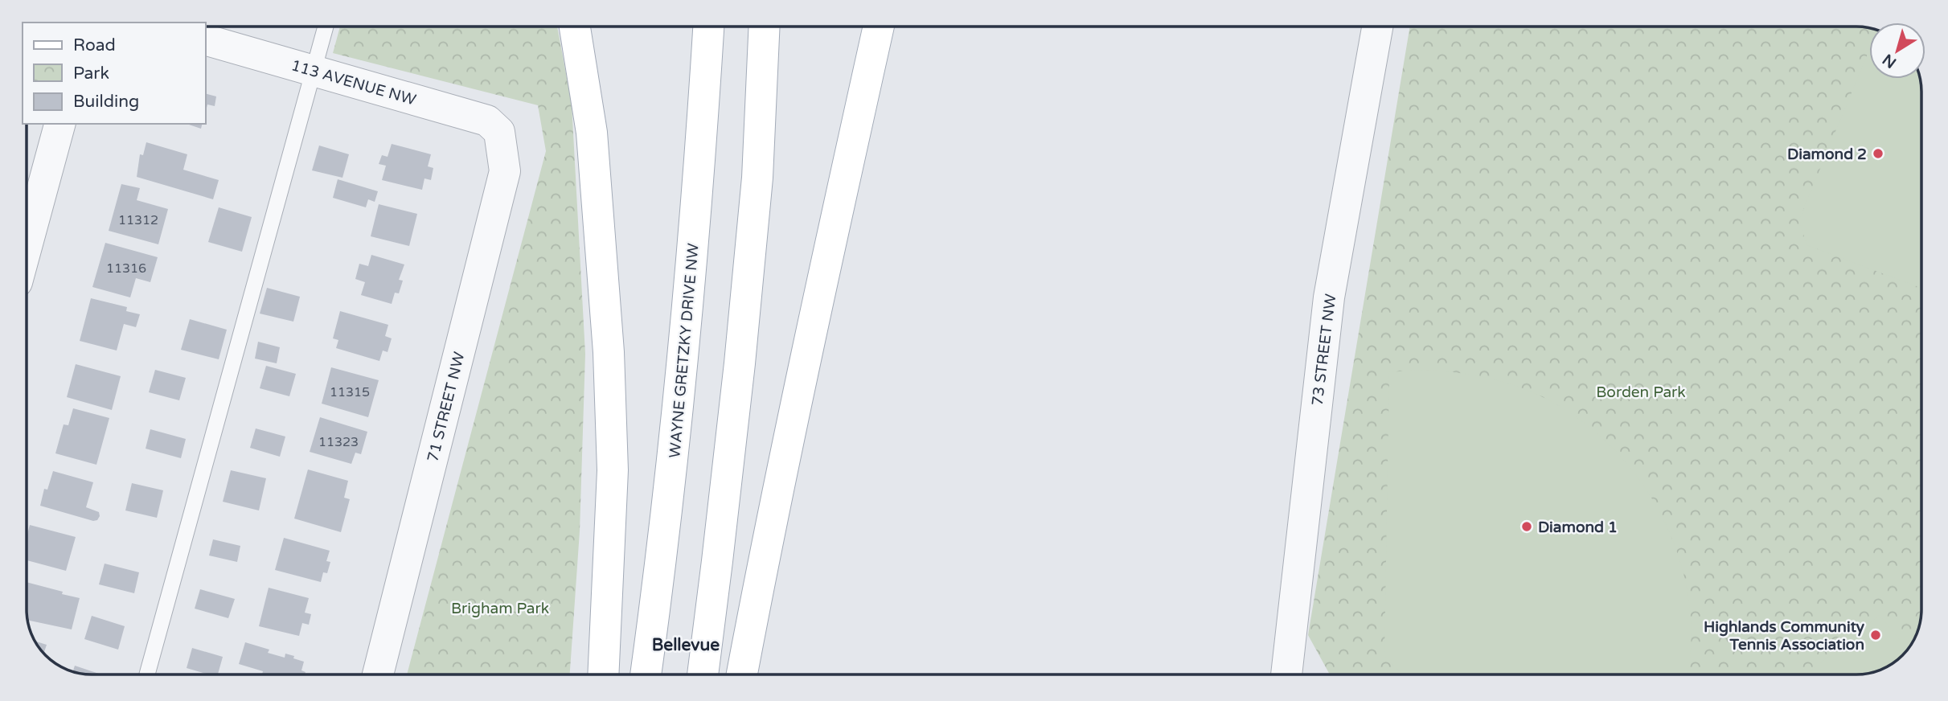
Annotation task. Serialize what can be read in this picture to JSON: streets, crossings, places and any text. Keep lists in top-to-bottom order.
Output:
{
  "streets": {
    "main road": ["WAYNE GRETZKY DRIVE NW"],
    "street": ["113 AVENUE NW", "73 STREET NW", "71 STREET NW"]
  },
  "crossings": [
    ["113 AVENUE NW", "71 STREET NW"]
  ],
  "districts": ["Bellevue"],
  "parks": ["Borden Park", "Brigham Park"],
  "places": ["Diamond 2", "Diamond 1", "Highlands Community Tennis Association"],
  "house_numbers": [
    "11312",
    "11316",
    "11315",
    "11323"
  ],
  "legend": ["Road", "Park", "Building"],
  "north": "bottom left"
}
